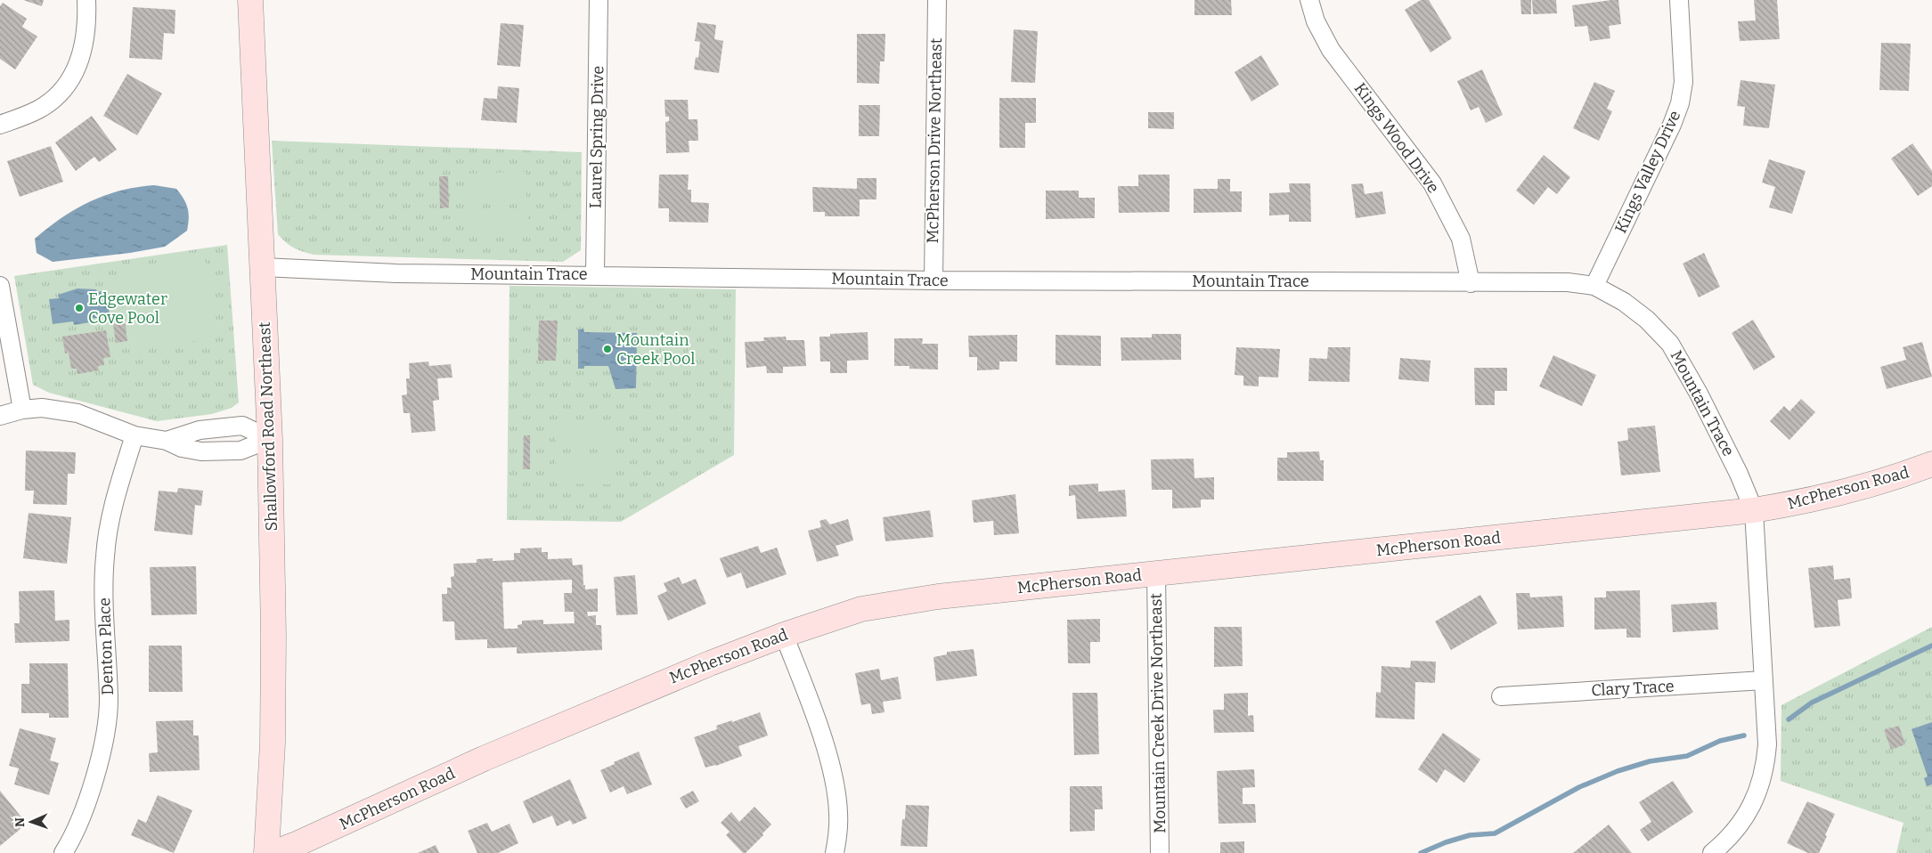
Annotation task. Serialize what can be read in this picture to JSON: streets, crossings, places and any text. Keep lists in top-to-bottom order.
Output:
{
  "streets": {
    "street": [
      "Laurel Spring Drive",
      "Kings Wood Drive",
      "McPherson Drive Northeast",
      "Kings Valley Drive",
      "Mountain Trace",
      "Shallowford Road Northeast",
      "McPherson Road",
      "Denton Place",
      "Clary Trace",
      "Mountain Creek Drive Northeast"
    ]
  },
  "crossings": [
    ["Laurel Spring Drive", "Mountain Trace"],
    ["Kings Wood Drive", "Mountain Trace"],
    ["McPherson Drive Northeast", "Mountain Trace"],
    ["Kings Valley Drive", "Mountain Trace"],
    ["Mountain Trace", "Shallowford Road Northeast"],
    ["Mountain Trace", "McPherson Road"],
    ["Mountain Trace", "Clary Trace"],
    ["Shallowford Road Northeast", "McPherson Road"],
    ["McPherson Road", "Mountain Creek Drive Northeast"]
  ],
  "places": ["Edgewater Cove Pool", "Mountain Creek Pool"],
  "north": "left"
}
